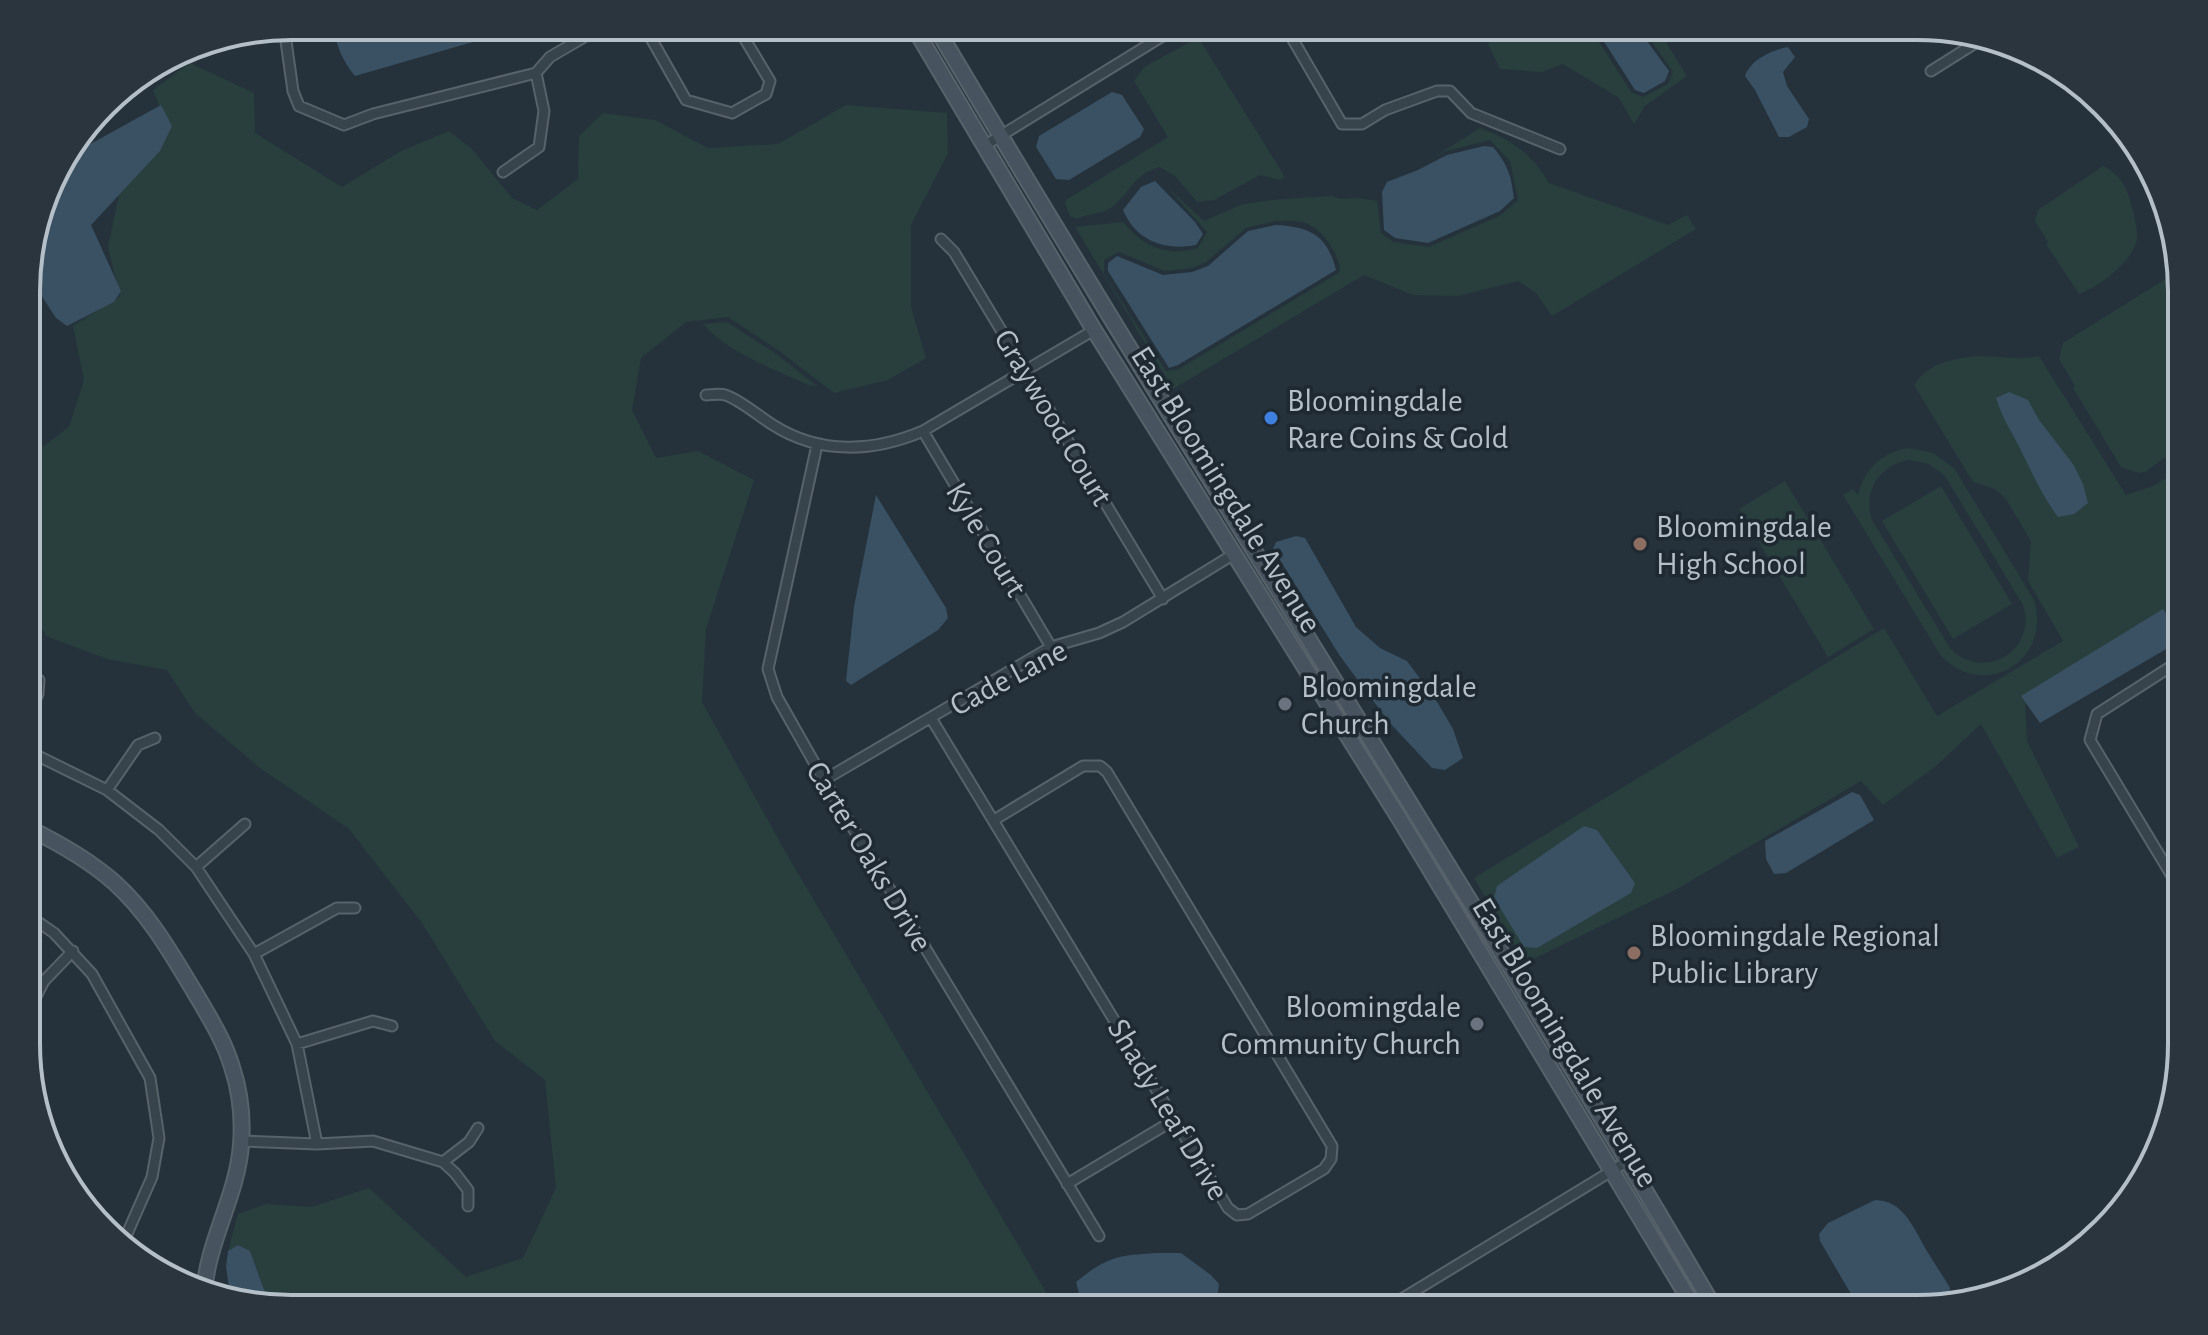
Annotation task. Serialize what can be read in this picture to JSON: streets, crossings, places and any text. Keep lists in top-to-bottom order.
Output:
{
  "streets": {
    "main road": ["East Bloomingdale Avenue"],
    "street": [
      "Graywood Court",
      "Kyle Court",
      "Cade Lane",
      "Carter Oaks Drive",
      "Shady Leaf Drive"
    ]
  },
  "crossings": [
    ["Graywood Court", "Cade Lane"],
    ["East Bloomingdale Avenue", "Cade Lane"],
    ["Kyle Court", "Cade Lane"],
    ["Cade Lane", "Carter Oaks Drive"],
    ["Cade Lane", "Shady Leaf Drive"]
  ],
  "places": [
    "Bloomingdale Rare Coins & Gold",
    "Bloomingdale High School",
    "Bloomingdale Church",
    "Bloomingdale Regional Public Library",
    "Bloomingdale Community Church"
  ]
}
